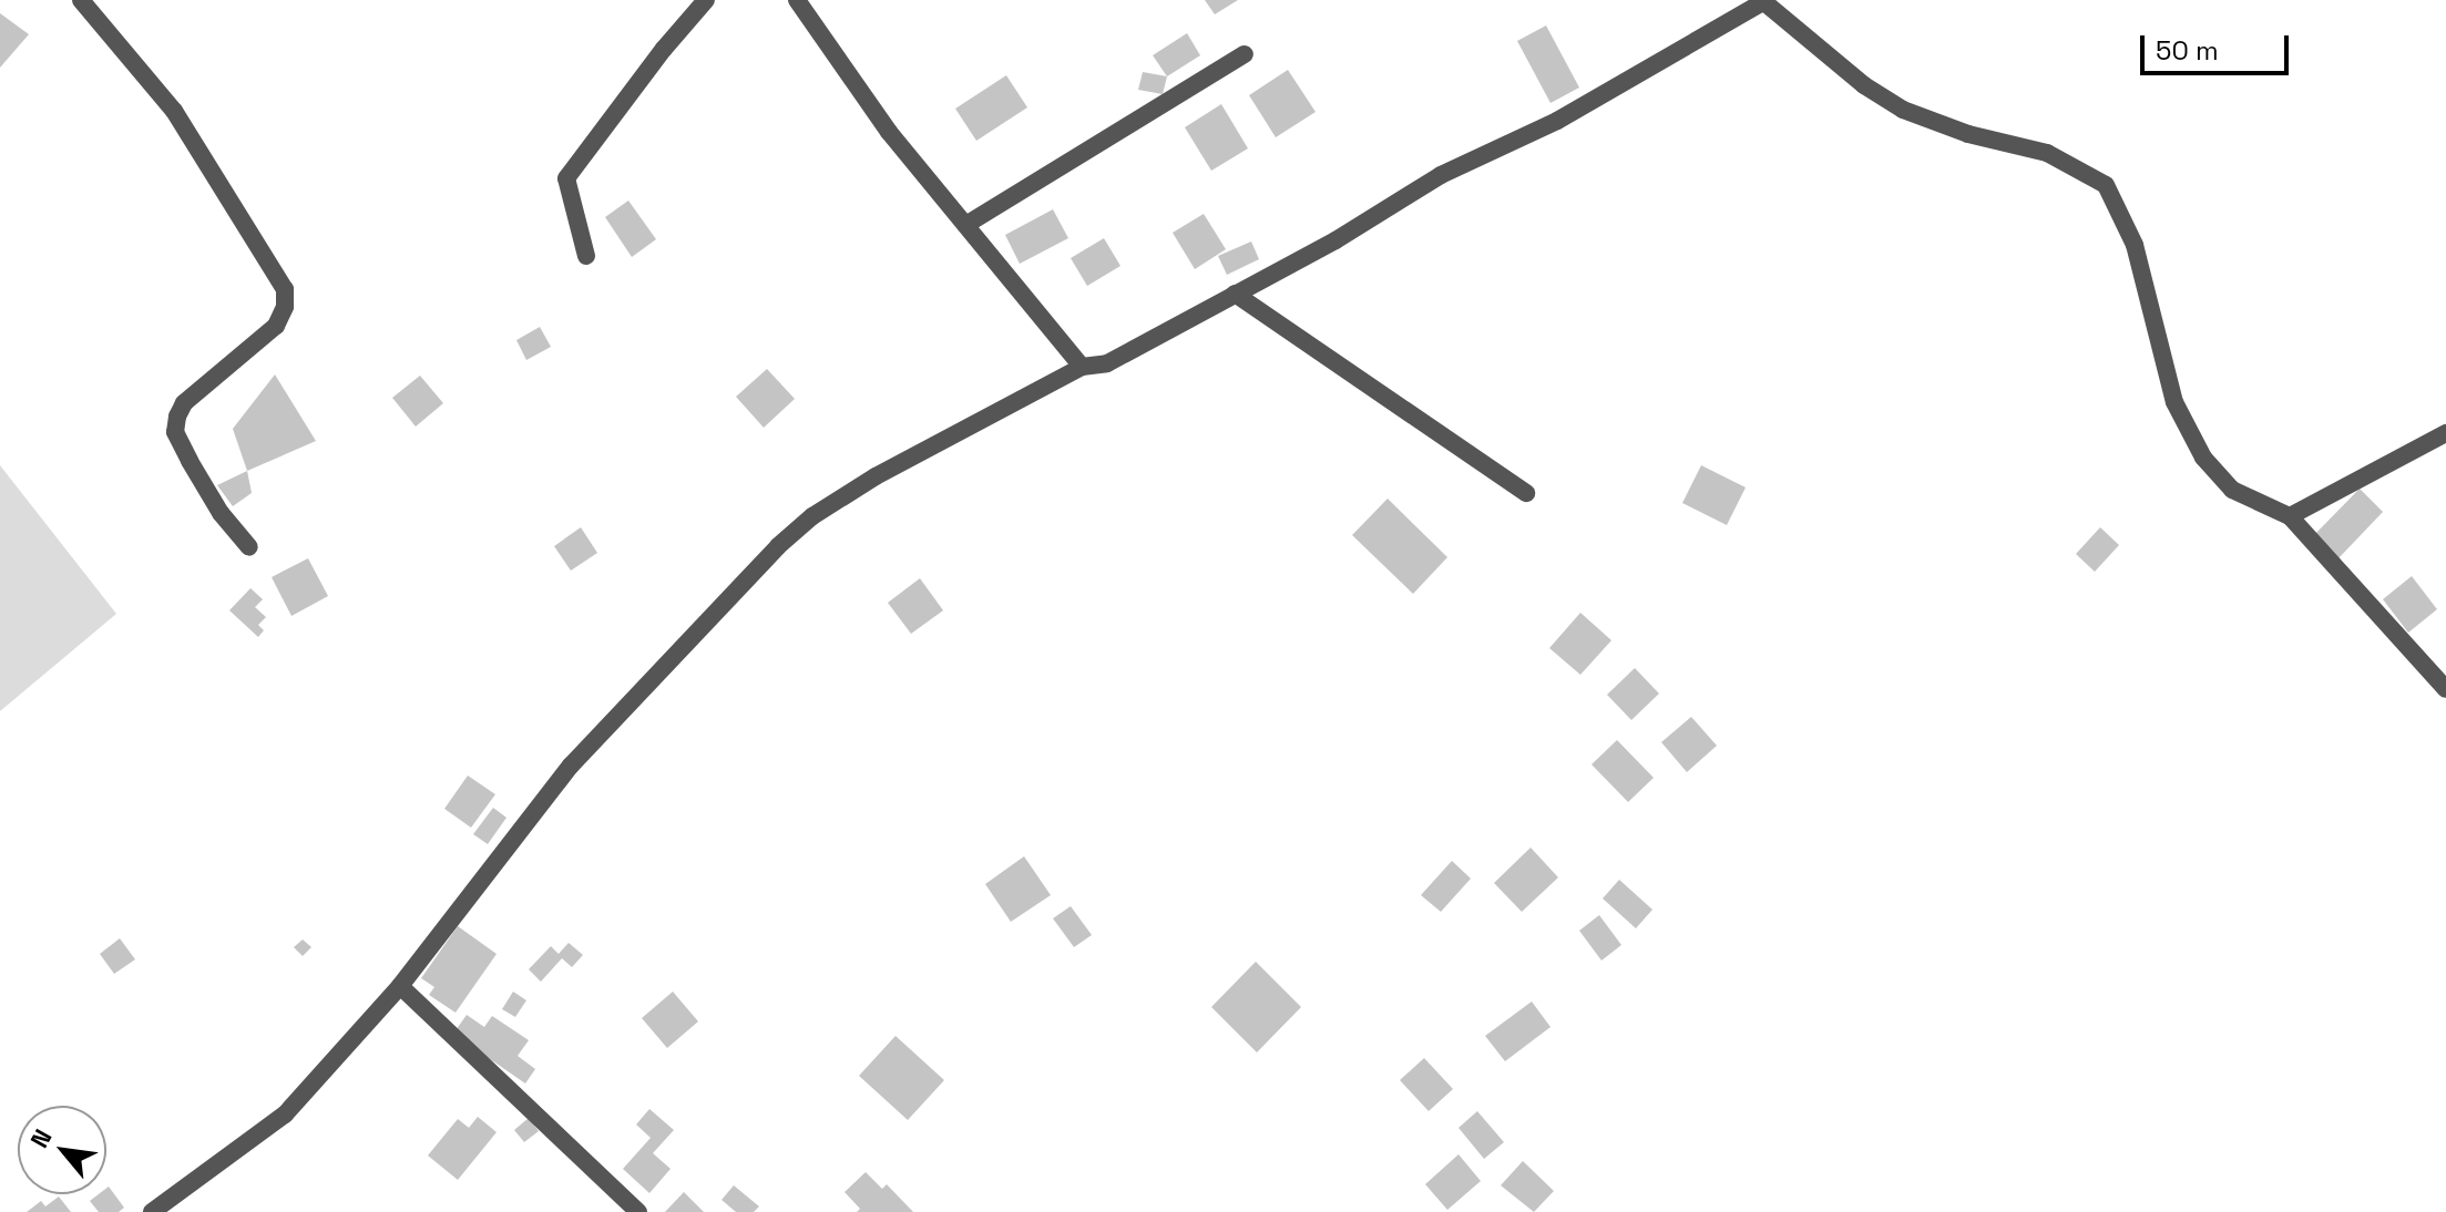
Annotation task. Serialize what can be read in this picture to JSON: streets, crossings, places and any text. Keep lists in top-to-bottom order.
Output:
{
  "scale_bar": "50 m",
  "north": "top left"
}
